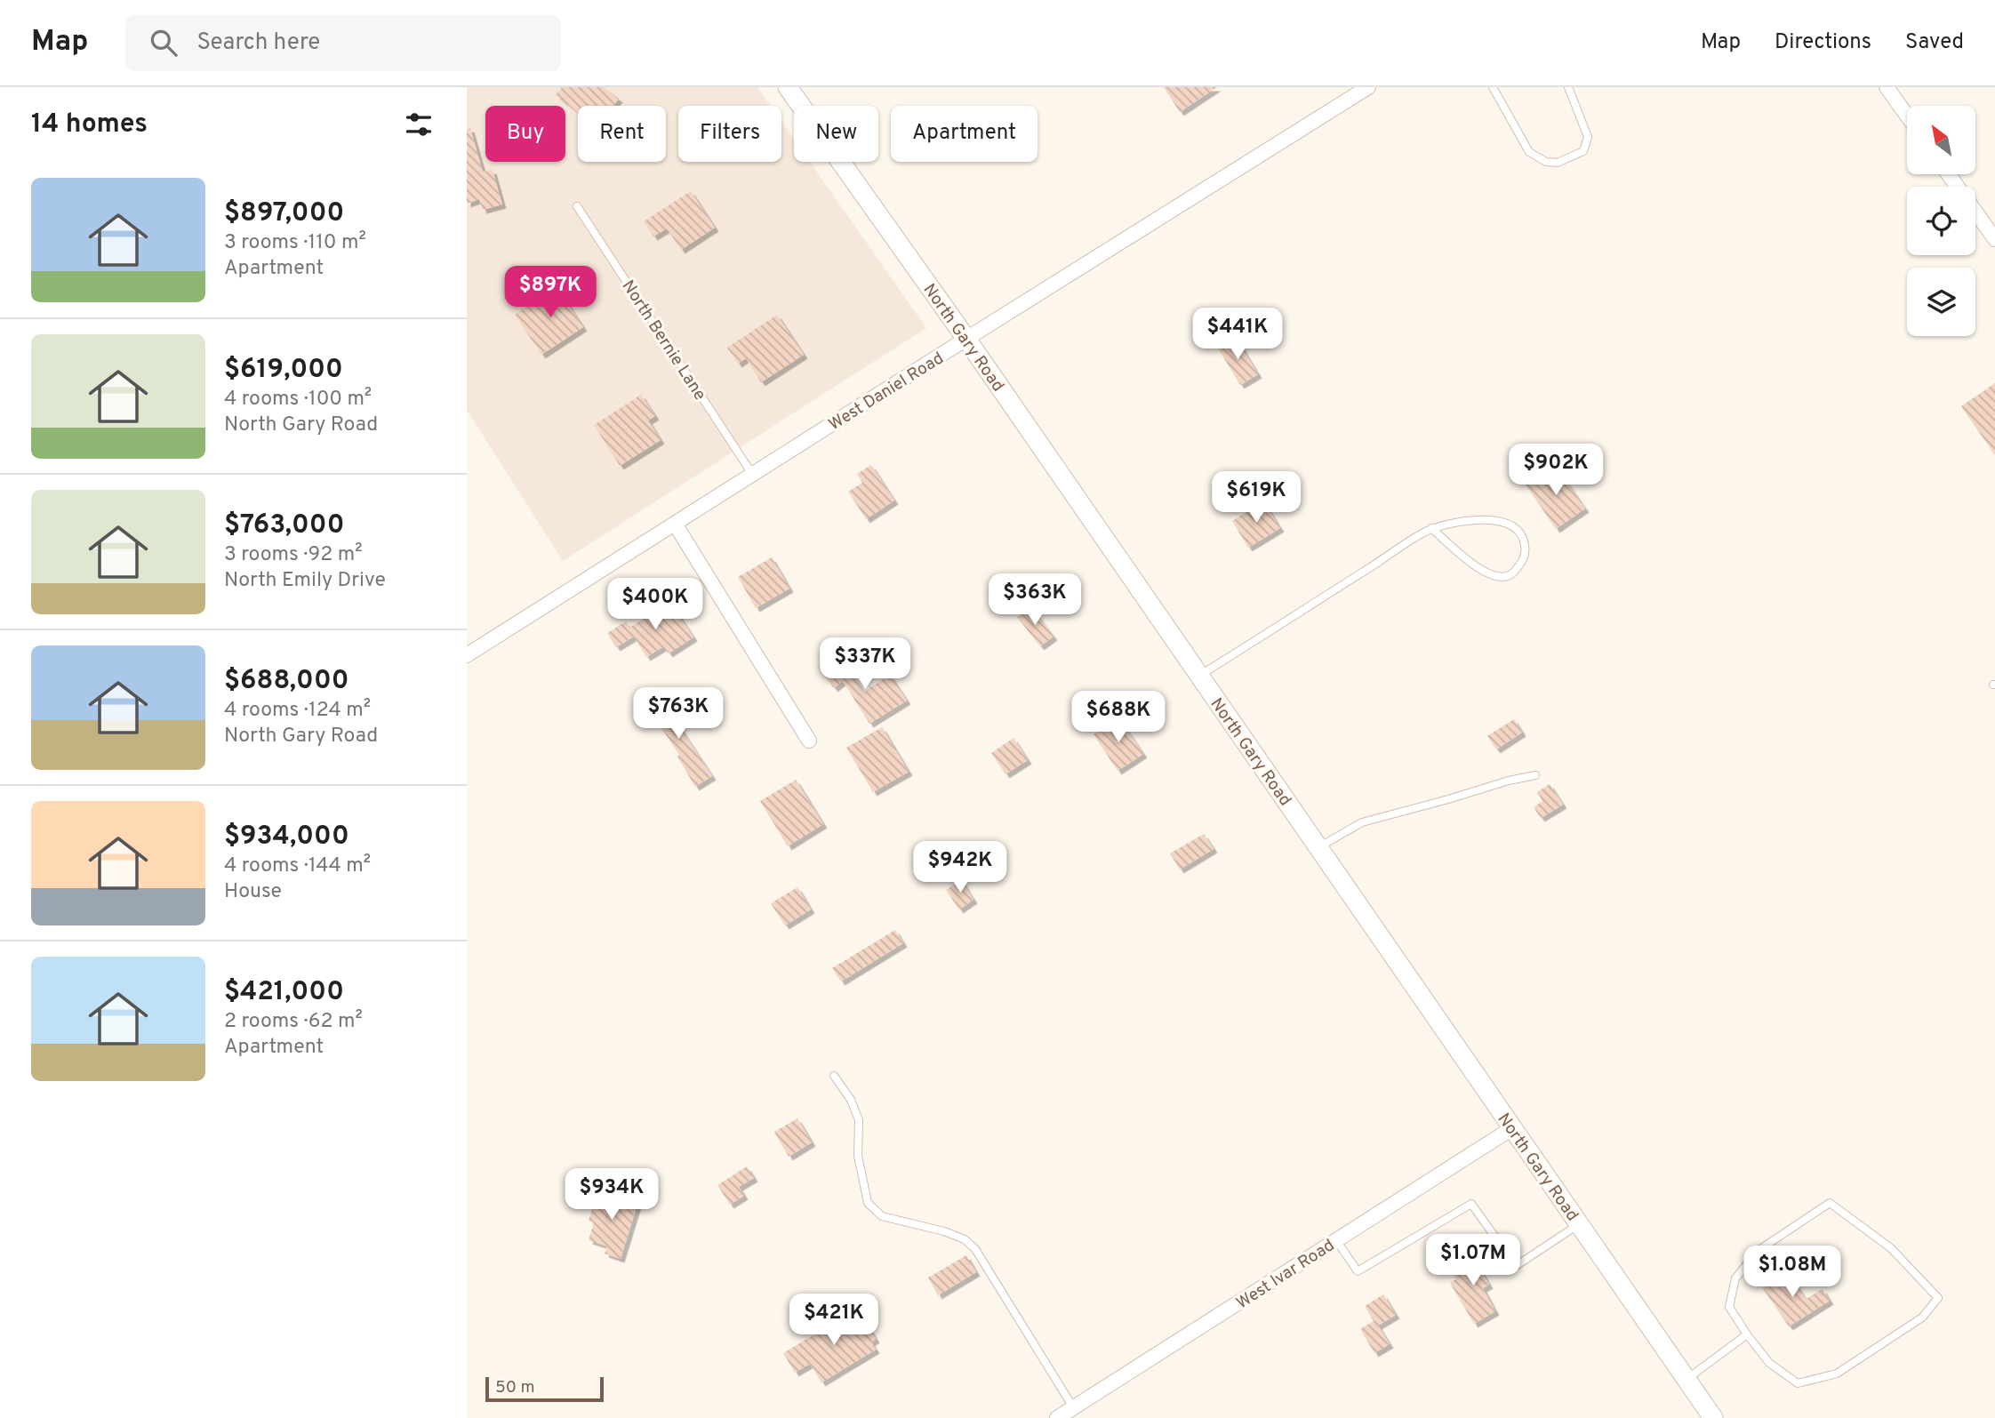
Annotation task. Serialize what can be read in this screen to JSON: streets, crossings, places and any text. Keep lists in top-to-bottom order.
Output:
{
  "streets": {
    "street": ["North Gary Road", "West Daniel Road", "West Ivar Road"],
    "lane": ["North Bernie Lane"]
  },
  "crossings": [
    ["North Gary Road", "West Daniel Road"],
    ["North Gary Road", "West Ivar Road"],
    ["North Bernie Lane", "West Daniel Road"]
  ],
  "scale_bar": "50 m",
  "north": "top left",
  "page": {
    "header": "Map",
    "search": "Search here",
    "nav": ["Map", "Directions", "Saved"],
    "heading": "14 homes",
    "chip": [
      "Buy",
      "Rent",
      "Filters",
      "New",
      "Apartment"
    ],
    "list": [
      {
        "name": "$897,000",
        "note": "3 rooms · 110 m² · Apartment"
      },
      {
        "name": "$619,000",
        "note": "4 rooms · 100 m² · North Gary Road"
      },
      {
        "name": "$763,000",
        "note": "3 rooms · 92 m² · North Emily Drive"
      },
      {
        "name": "$688,000",
        "note": "4 rooms · 124 m² · North Gary Road"
      },
      {
        "name": "$934,000",
        "note": "4 rooms · 144 m² · House"
      },
      {
        "name": "$421,000",
        "note": "2 rooms · 62 m² · Apartment"
      }
    ],
    "price": [
      "$897K",
      "$441K",
      "$902K",
      "$619K",
      "$363K",
      "$400K",
      "$337K",
      "$763K",
      "$688K",
      "$942K",
      "$934K",
      "$1.07M",
      "$1.08M",
      "$421K"
    ],
    "scale": "50 m"
  }
}
